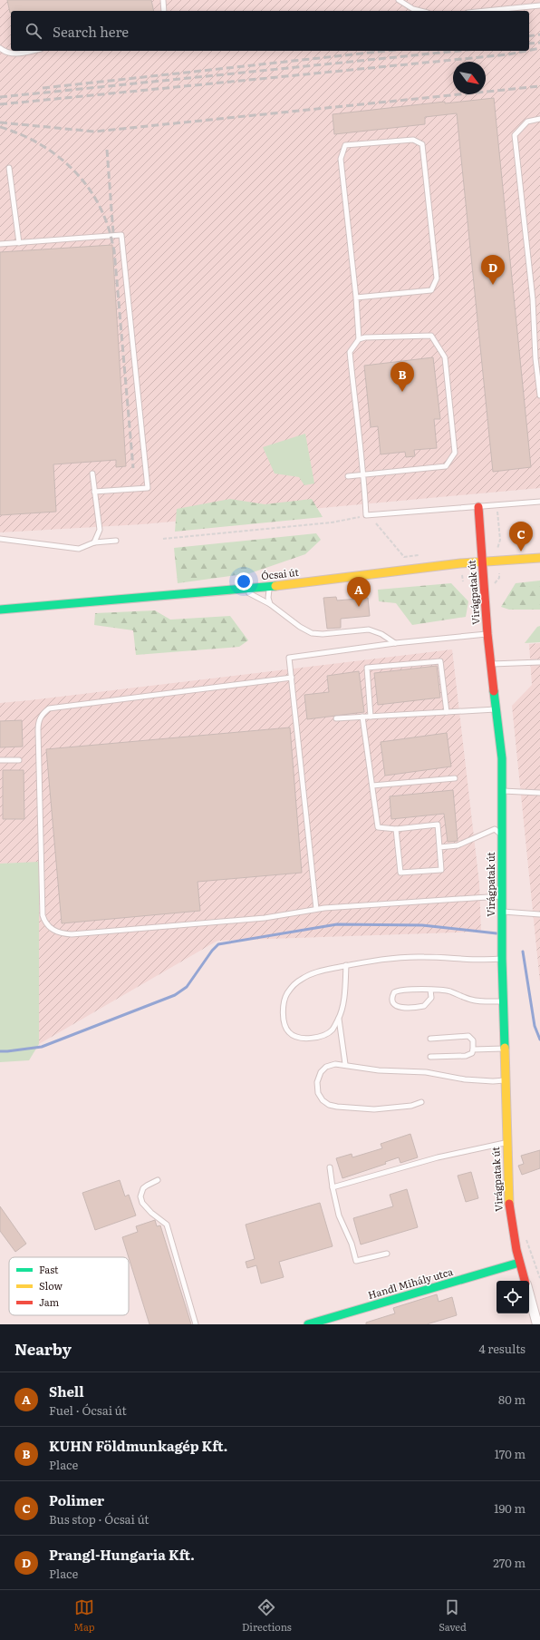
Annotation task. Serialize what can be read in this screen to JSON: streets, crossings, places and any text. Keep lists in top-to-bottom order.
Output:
{
  "streets": {
    "street": ["Ócsai út", "Virágpatak út", "Handl Mihály utca"]
  },
  "crossings": [
    ["Ócsai út", "Virágpatak út"],
    ["Virágpatak út", "Handl Mihály utca"]
  ],
  "legend": ["Fast", "Slow", "Jam"],
  "north": "bottom right",
  "page": {
    "search": "Search here",
    "pins": [
      "D",
      "B",
      "C",
      "A"
    ],
    "heading": ["Nearby", "4 results"],
    "list": [
      {
        "mark": "A",
        "name": "Shell",
        "note": "Fuel · Ócsai út",
        "value": "80 m"
      },
      {
        "mark": "B",
        "name": "KUHN Földmunkagép Kft.",
        "note": "Place",
        "value": "170 m"
      },
      {
        "mark": "C",
        "name": "Polimer",
        "note": "Bus stop · Ócsai út",
        "value": "190 m"
      },
      {
        "mark": "D",
        "name": "Prangl-Hungaria Kft.",
        "note": "Place",
        "value": "270 m"
      }
    ],
    "nav": ["Map", "Directions", "Saved"]
  }
}
